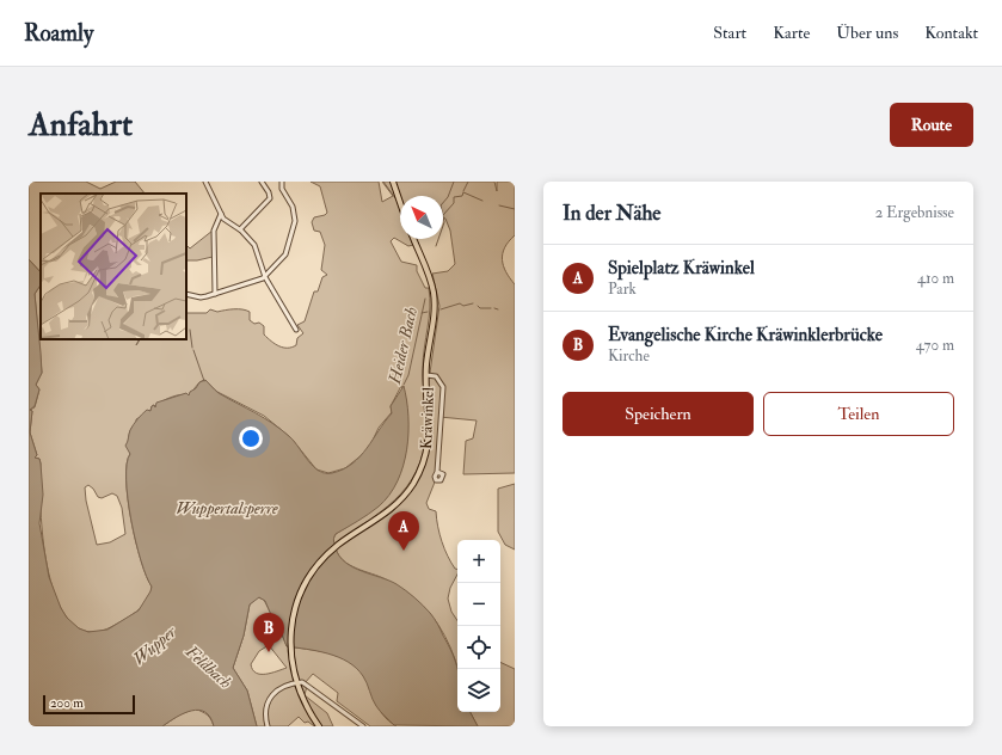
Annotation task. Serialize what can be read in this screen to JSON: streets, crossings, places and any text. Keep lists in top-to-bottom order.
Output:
{
  "streets": {
    "street": ["Kräwinkel"]
  },
  "water": [
    "Heider Bach",
    "Wuppertalsperre",
    "Wupper",
    "Feldbach"
  ],
  "scale_bar": "200 m",
  "north": "top left",
  "page": {
    "header": "Roamly",
    "nav": [
      "Start",
      "Karte",
      "Über uns",
      "Kontakt"
    ],
    "buttons": [
      "Route",
      ["Speichern", "Teilen"]
    ],
    "title": "Anfahrt",
    "heading": ["In der Nähe", "2 Ergebnisse"],
    "list": [
      {
        "mark": "A",
        "name": "Spielplatz Kräwinkel",
        "note": "Park",
        "value": "410 m"
      },
      {
        "mark": "B",
        "name": "Evangelische Kirche Kräwinklerbrücke",
        "note": "Kirche",
        "value": "470 m"
      }
    ],
    "pins": ["A", "B"],
    "map_buttons": ["+", "−"],
    "scale": "200 m"
  }
}
